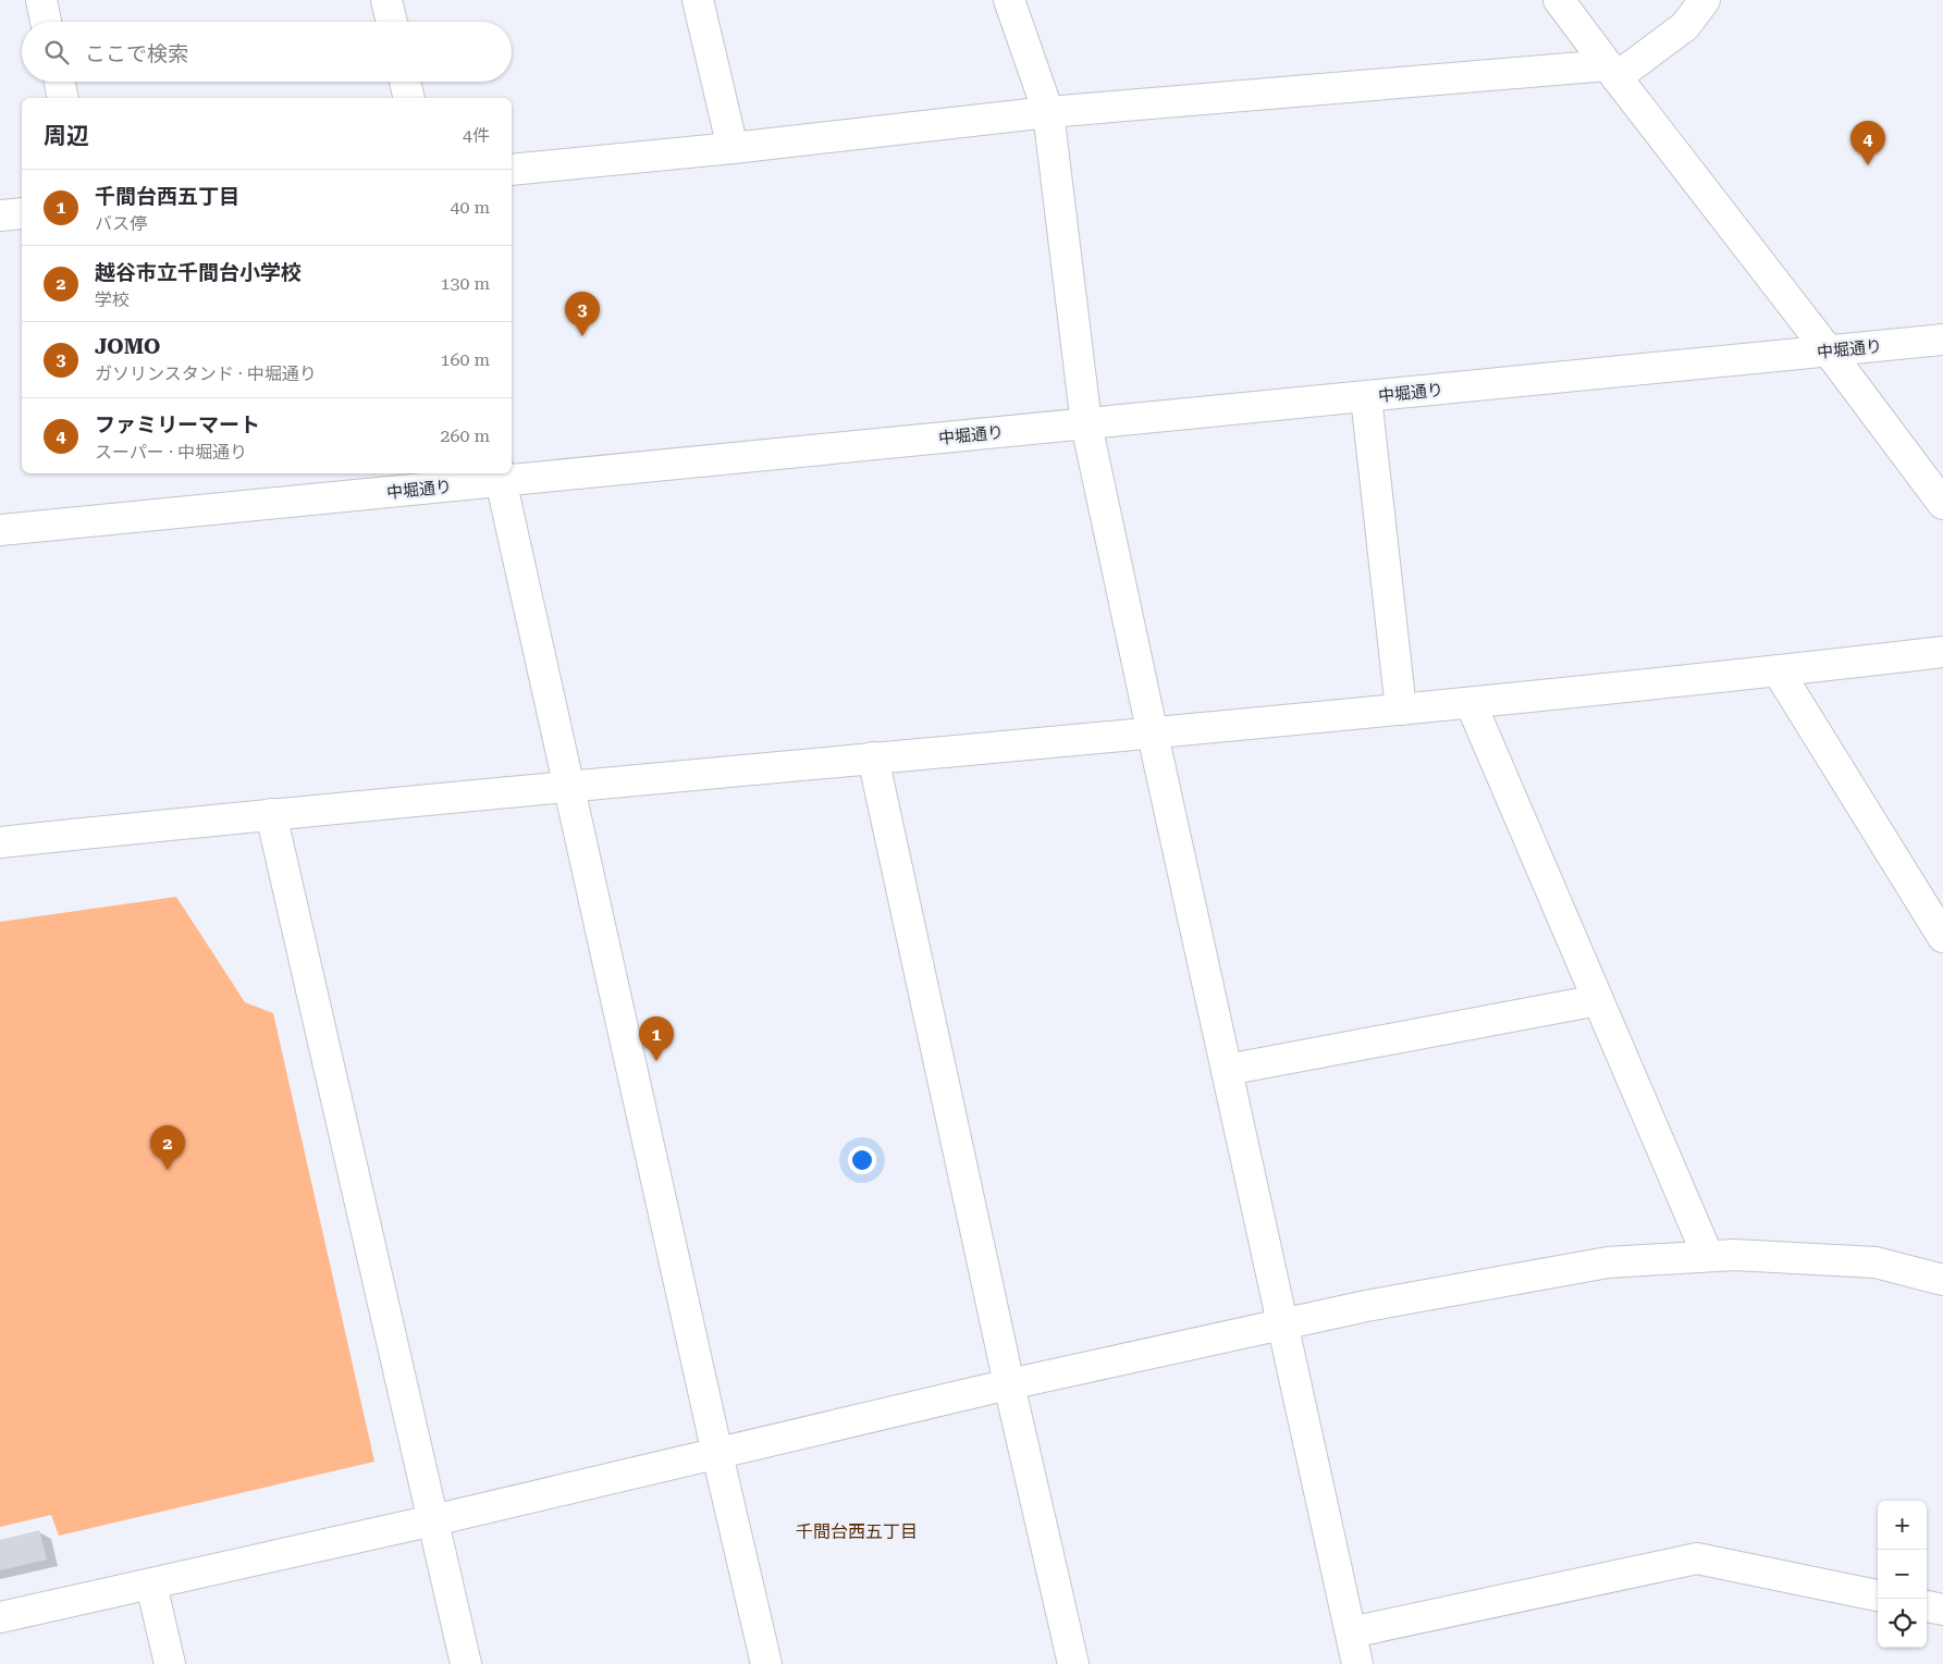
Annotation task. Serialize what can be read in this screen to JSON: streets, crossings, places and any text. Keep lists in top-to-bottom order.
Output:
{
  "streets": {
    "street": ["中堀通り"]
  },
  "districts": ["千間台西五丁目"],
  "page": {
    "search": "ここで検索",
    "heading": ["周辺", "4件"],
    "pins": [
      "4",
      "3",
      "1",
      "2"
    ],
    "list": [
      {
        "mark": "1",
        "name": "千間台西五丁目",
        "note": "バス停",
        "value": "40 m"
      },
      {
        "mark": "2",
        "name": "越谷市立千間台小学校",
        "note": "学校",
        "value": "130 m"
      },
      {
        "mark": "3",
        "name": "JOMO",
        "note": "ガソリンスタンド · 中堀通り",
        "value": "160 m"
      },
      {
        "mark": "4",
        "name": "ファミリーマート",
        "note": "スーパー · 中堀通り",
        "value": "260 m"
      }
    ],
    "map_buttons": ["+", "−"]
  }
}
